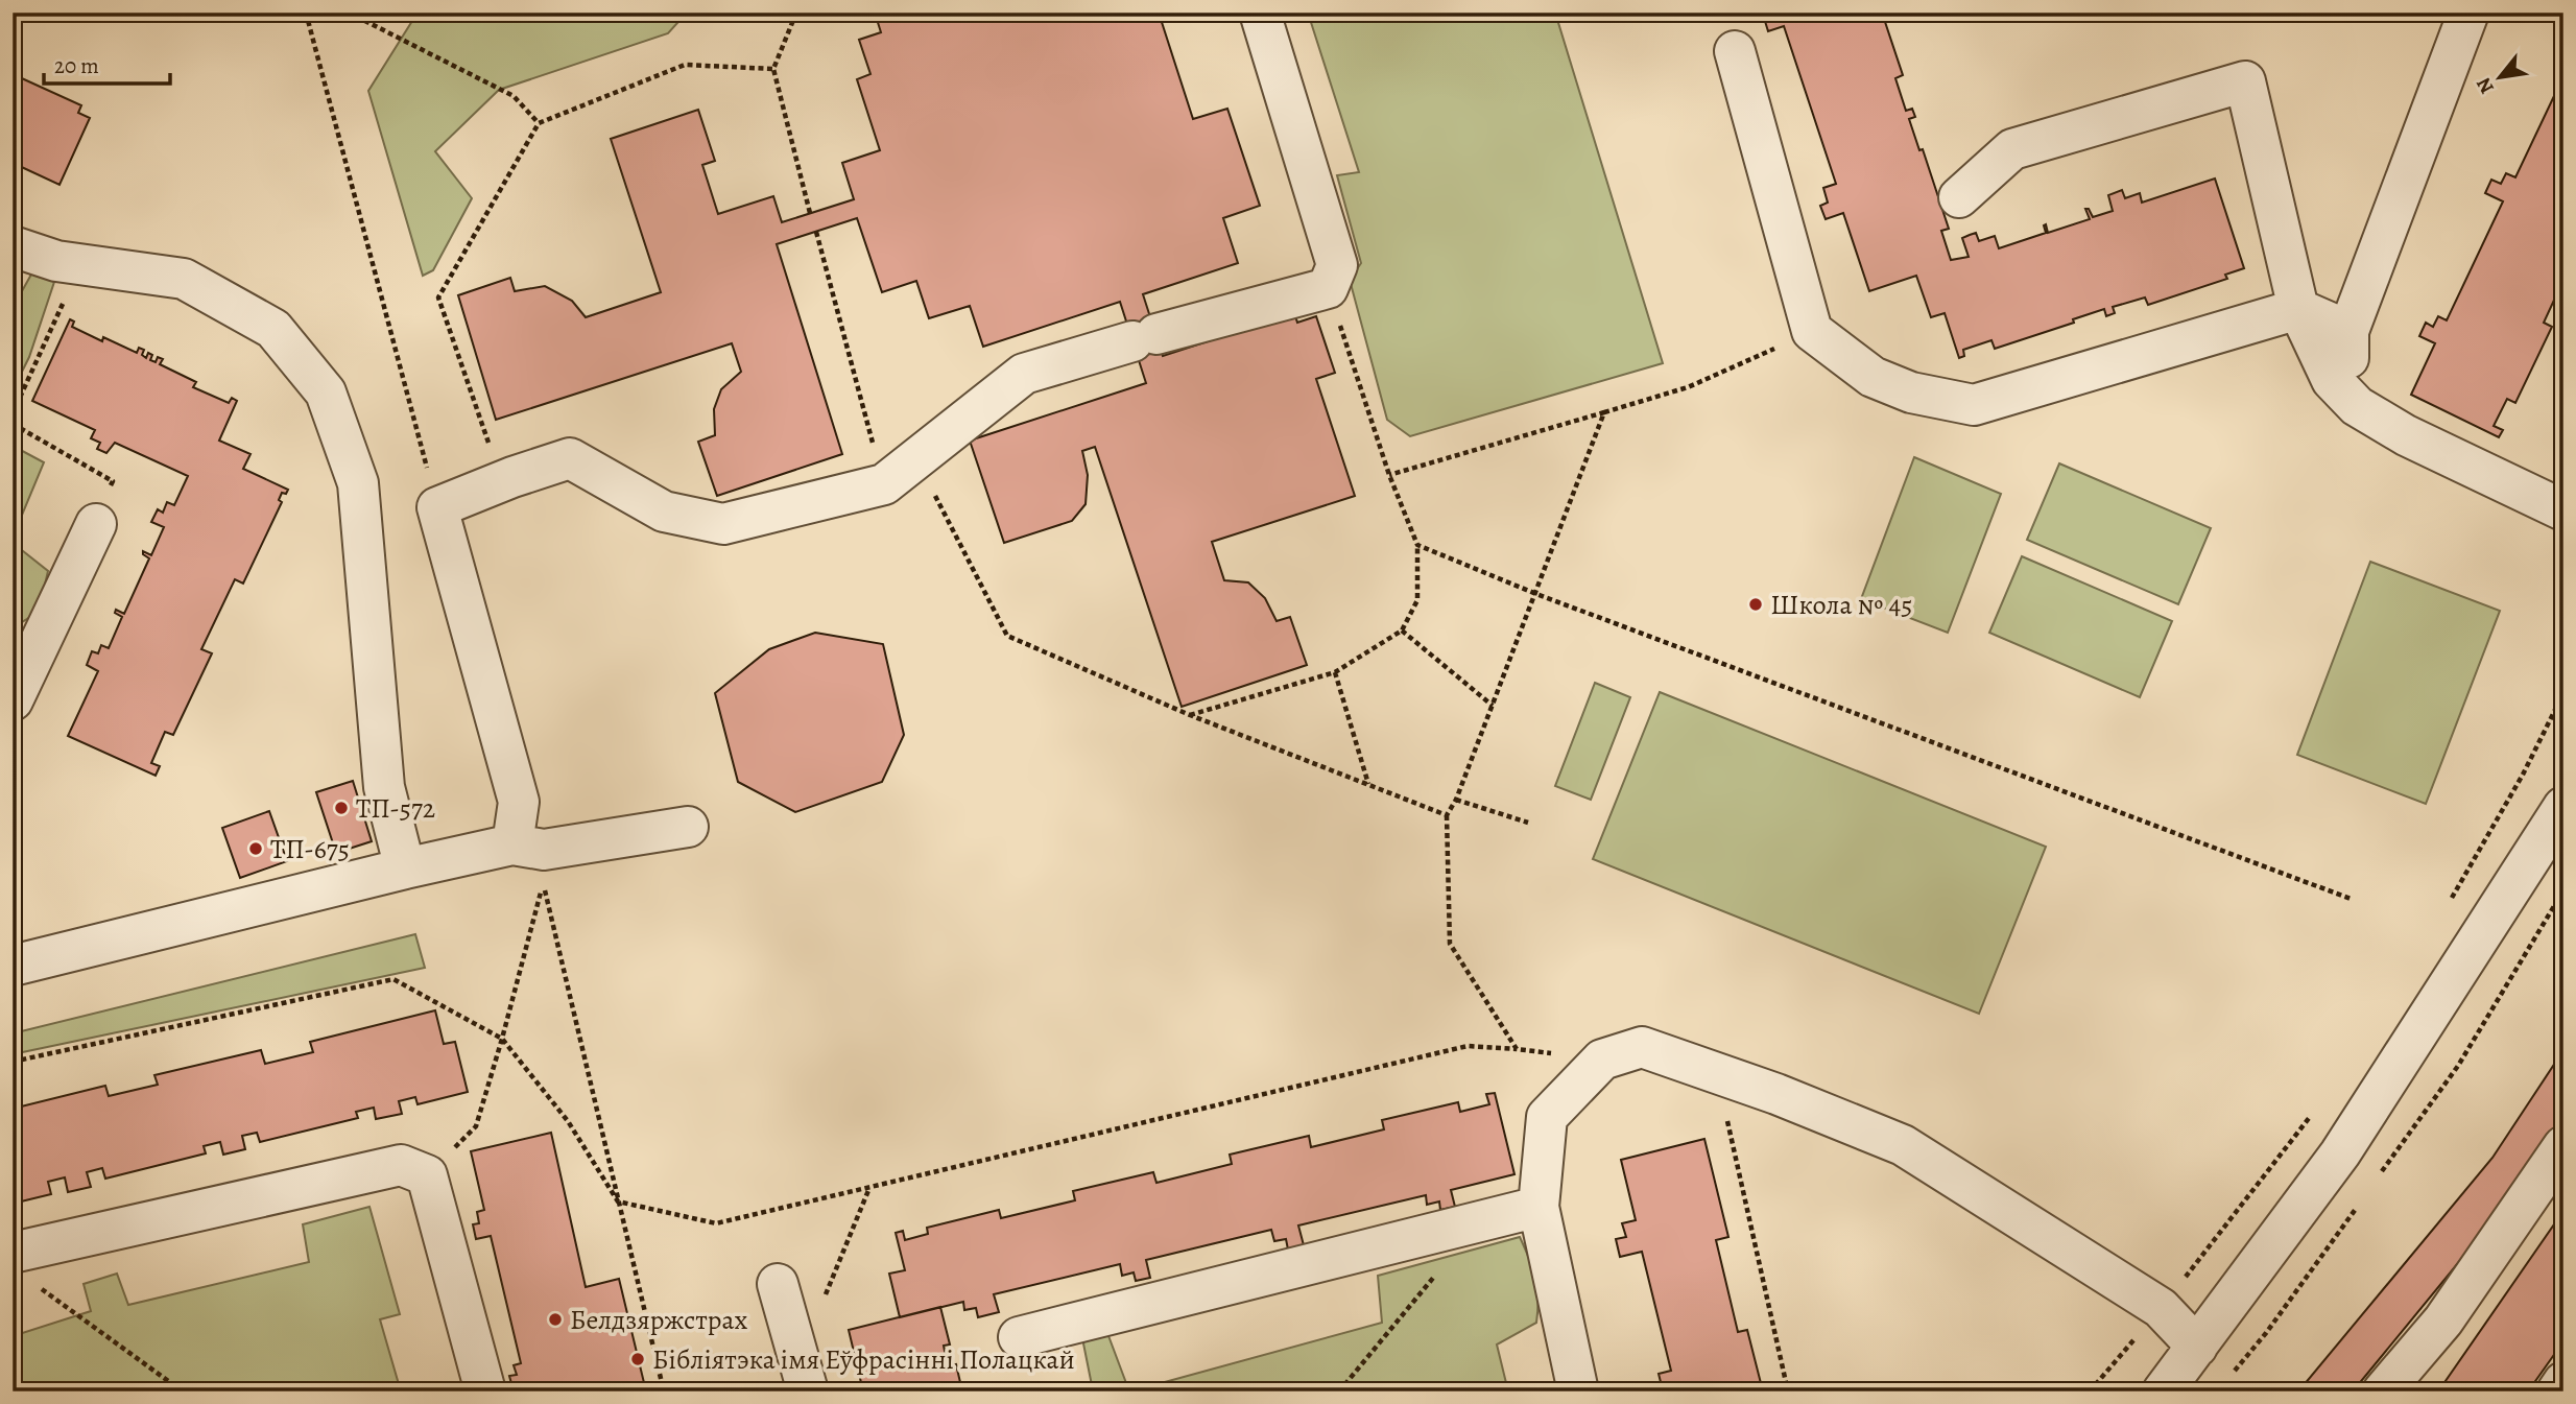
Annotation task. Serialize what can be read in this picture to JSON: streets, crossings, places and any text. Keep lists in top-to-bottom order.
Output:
{
  "places": [
    "Школа № 45",
    "ТП-572",
    "ТП-675",
    "Белдзяржстрах",
    "Бібліятэка імя Еўфрасінні Полацкай"
  ],
  "scale_bar": "20 m",
  "north": "bottom left"
}
